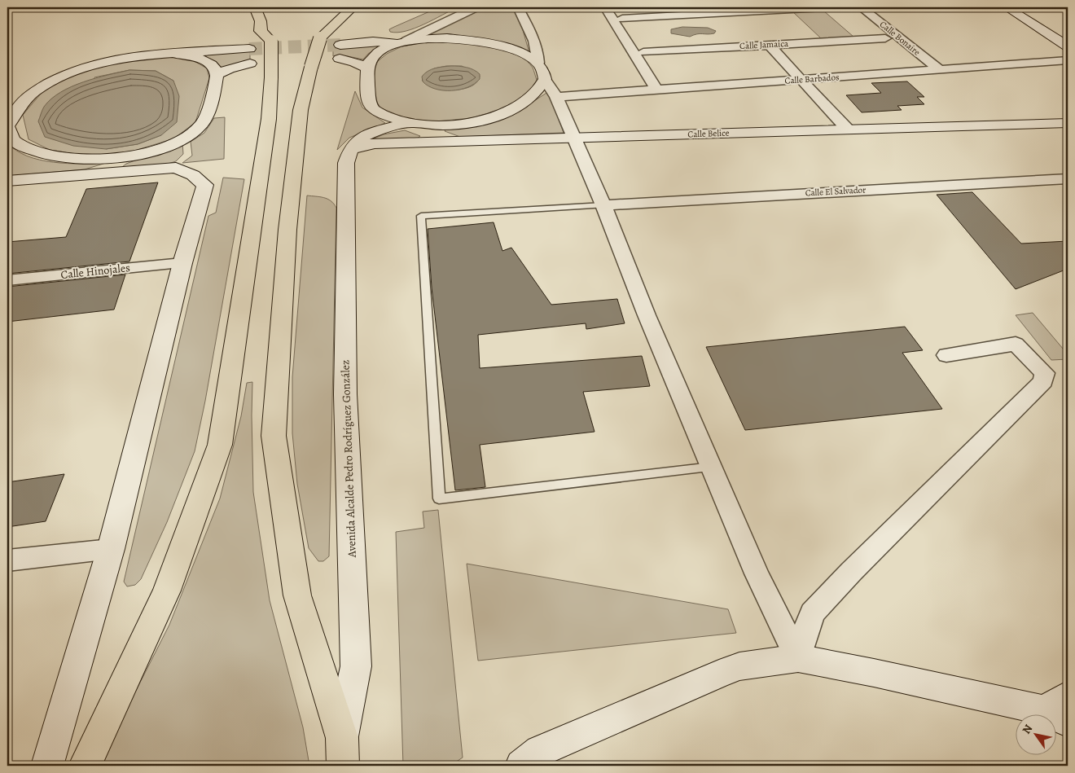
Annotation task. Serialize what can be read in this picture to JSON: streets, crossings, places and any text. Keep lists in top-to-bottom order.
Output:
{
  "streets": {
    "street": [
      "Calle Bonaire",
      "Calle Jamaica",
      "Calle Barbados",
      "Calle Belice",
      "Calle El Salvador",
      "Calle Hinojales",
      "Avenida Alcalde Pedro Rodríguez González"
    ]
  },
  "crossings": [
    ["Calle Bonaire", "Calle Barbados"],
    ["Calle Belice", "Avenida Alcalde Pedro Rodríguez González"]
  ],
  "north": "top left"
}
